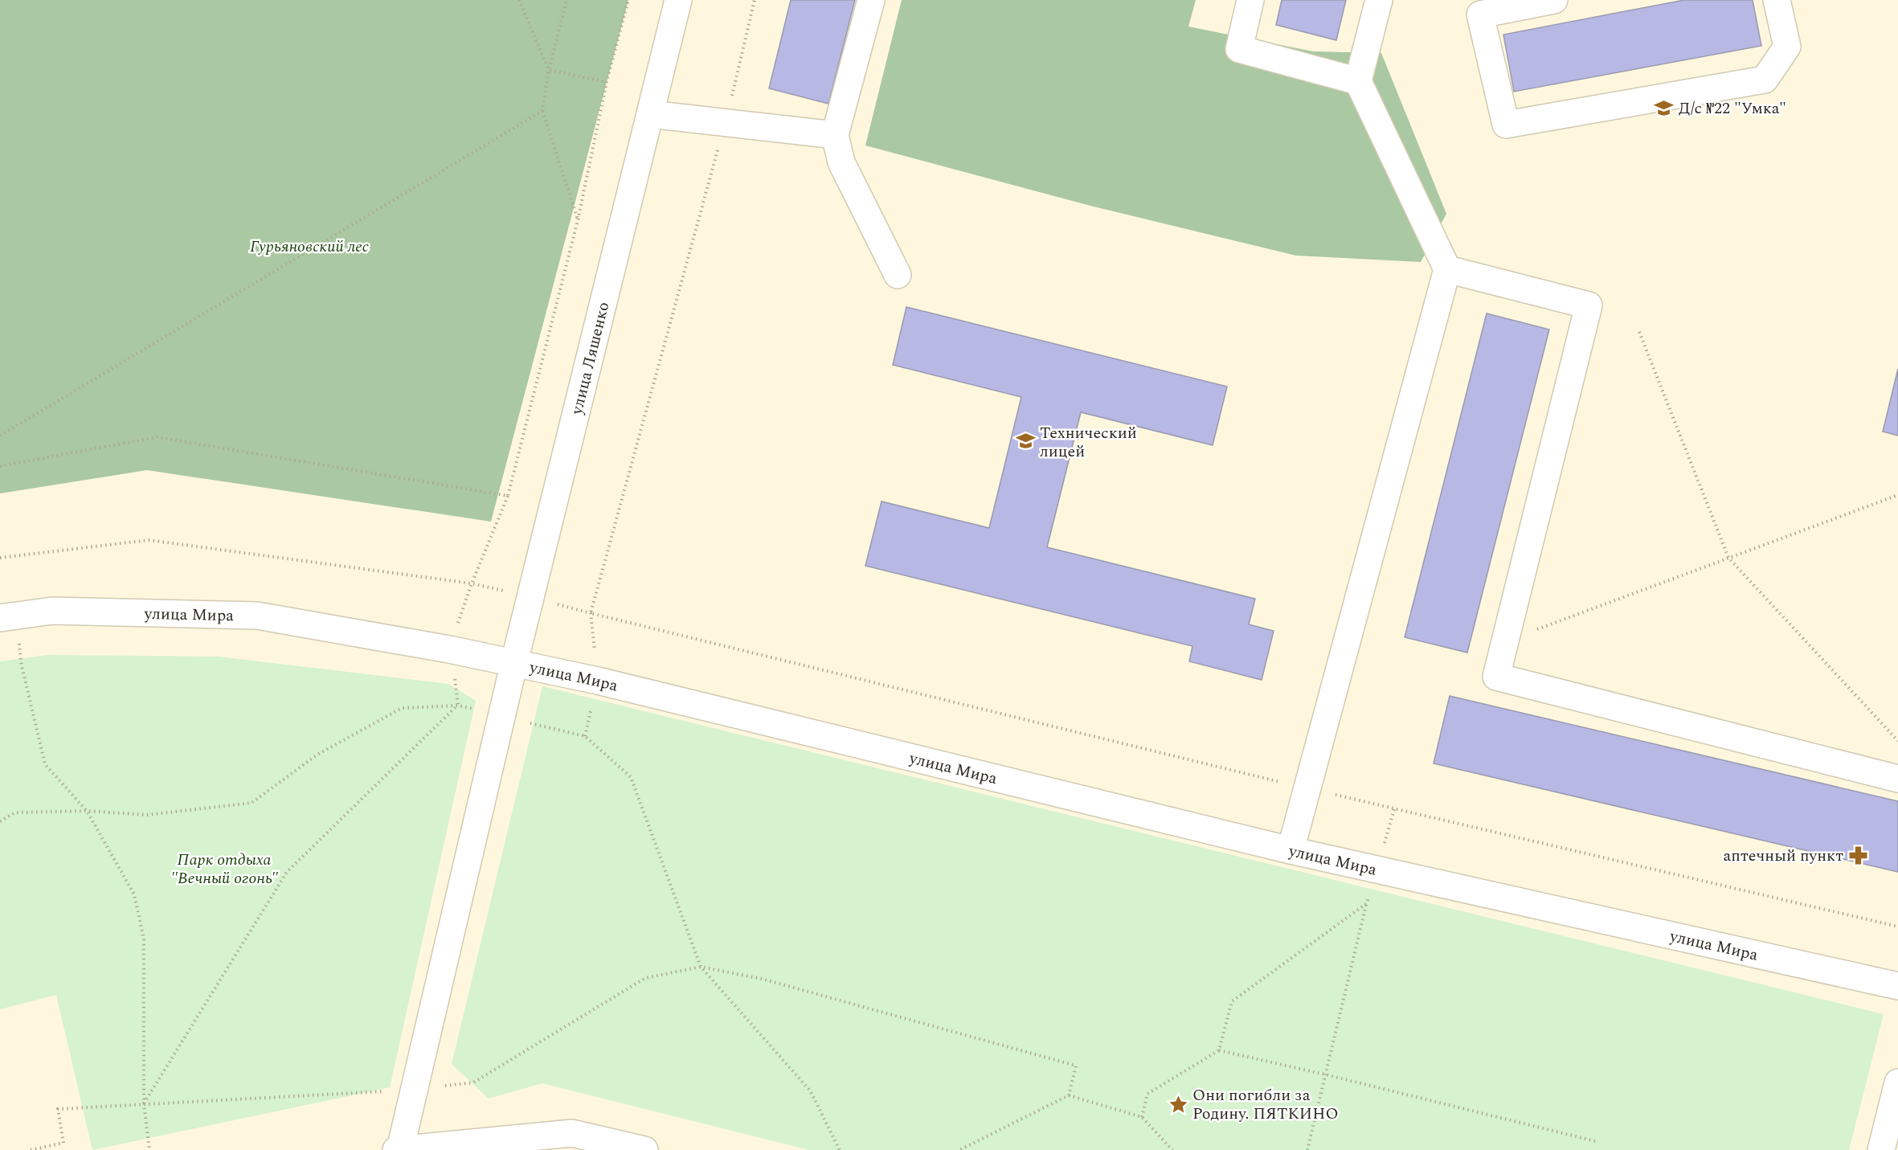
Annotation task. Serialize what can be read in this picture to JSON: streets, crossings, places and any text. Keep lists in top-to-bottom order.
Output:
{
  "streets": {
    "main road": ["улица Ляшенко", "улица Мира"]
  },
  "crossings": [
    ["улица Ляшенко", "улица Мира"]
  ],
  "parks": ["Гурьяновский лес", "Парк отдыха \"Вечный огонь\""],
  "places": {
    "school or university": ["Д/с №22 \"Умка\"", "Технический лицей"],
    "pharmacy": ["аптечный пункт"],
    "place": ["Они погибли за Родину. ПЯТКИНО"]
  }
}
